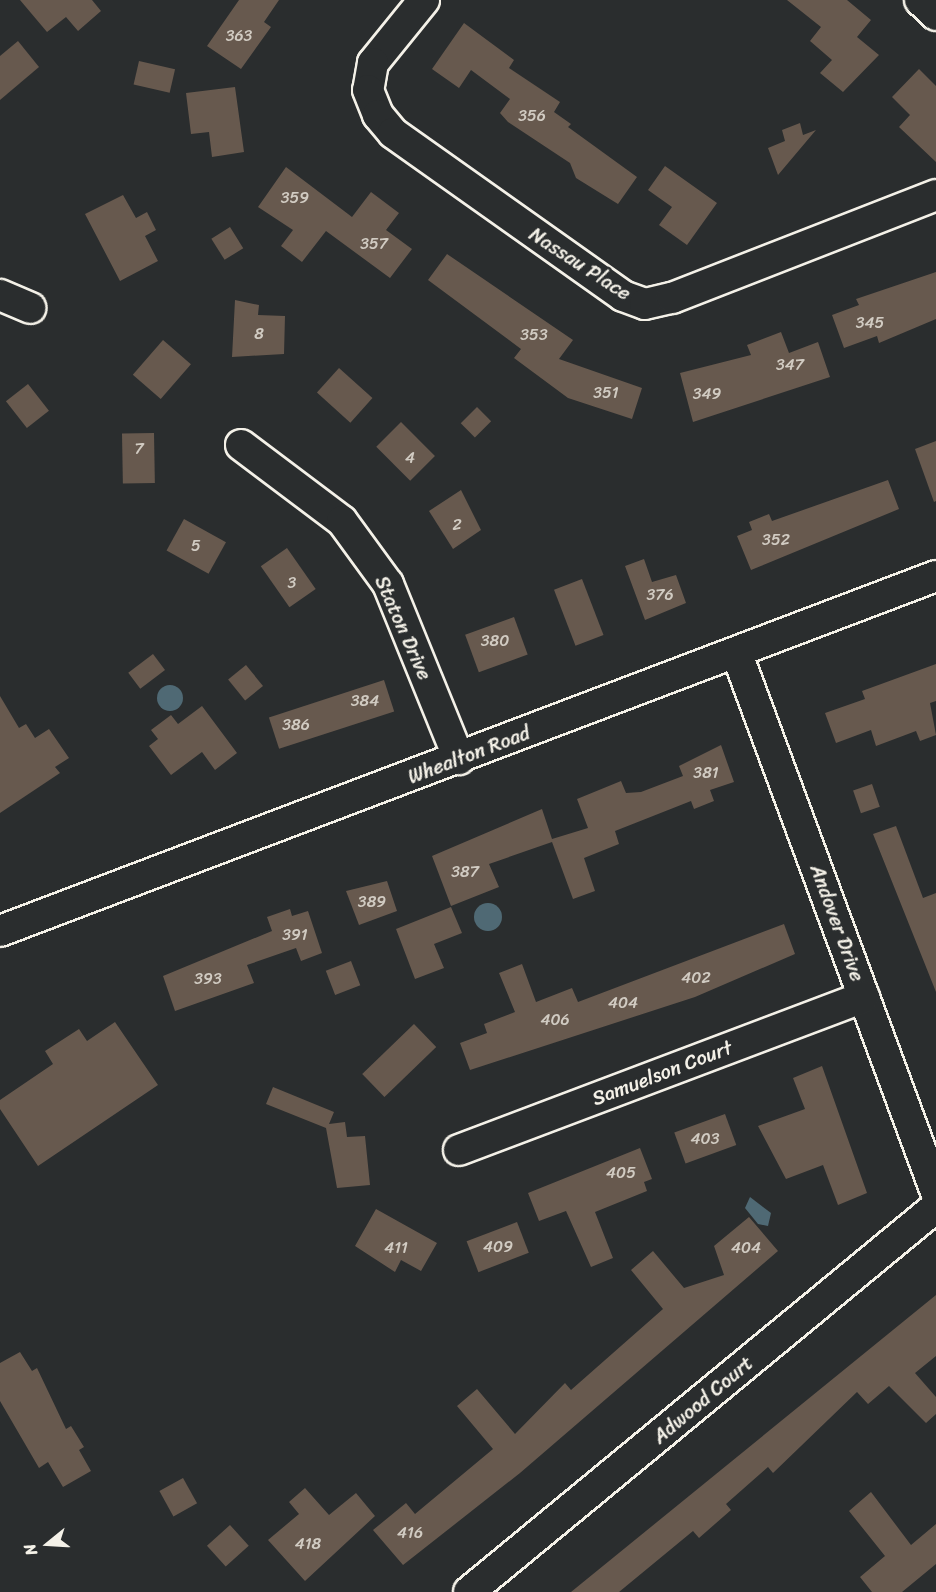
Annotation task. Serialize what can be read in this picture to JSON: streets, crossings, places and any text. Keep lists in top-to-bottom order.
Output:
{
  "streets": {
    "street": [
      "Nassau Place",
      "Staton Drive",
      "Whealton Road",
      "Andover Drive",
      "Samuelson Court",
      "Adwood Court"
    ]
  },
  "crossings": [
    ["Staton Drive", "Whealton Road"],
    ["Whealton Road", "Andover Drive"],
    ["Andover Drive", "Samuelson Court"]
  ],
  "house_numbers": [
    "363",
    "356",
    "359",
    "357",
    "345",
    "8",
    "353",
    "347",
    "351",
    "349",
    "7",
    "4",
    "2",
    "352",
    "5",
    "3",
    "376",
    "380",
    "384",
    "386",
    "381",
    "387",
    "389",
    "391",
    "402",
    "393",
    "404",
    "406",
    "403",
    "405",
    "409",
    "411",
    "404",
    "416",
    "418"
  ],
  "north": "left"
}
